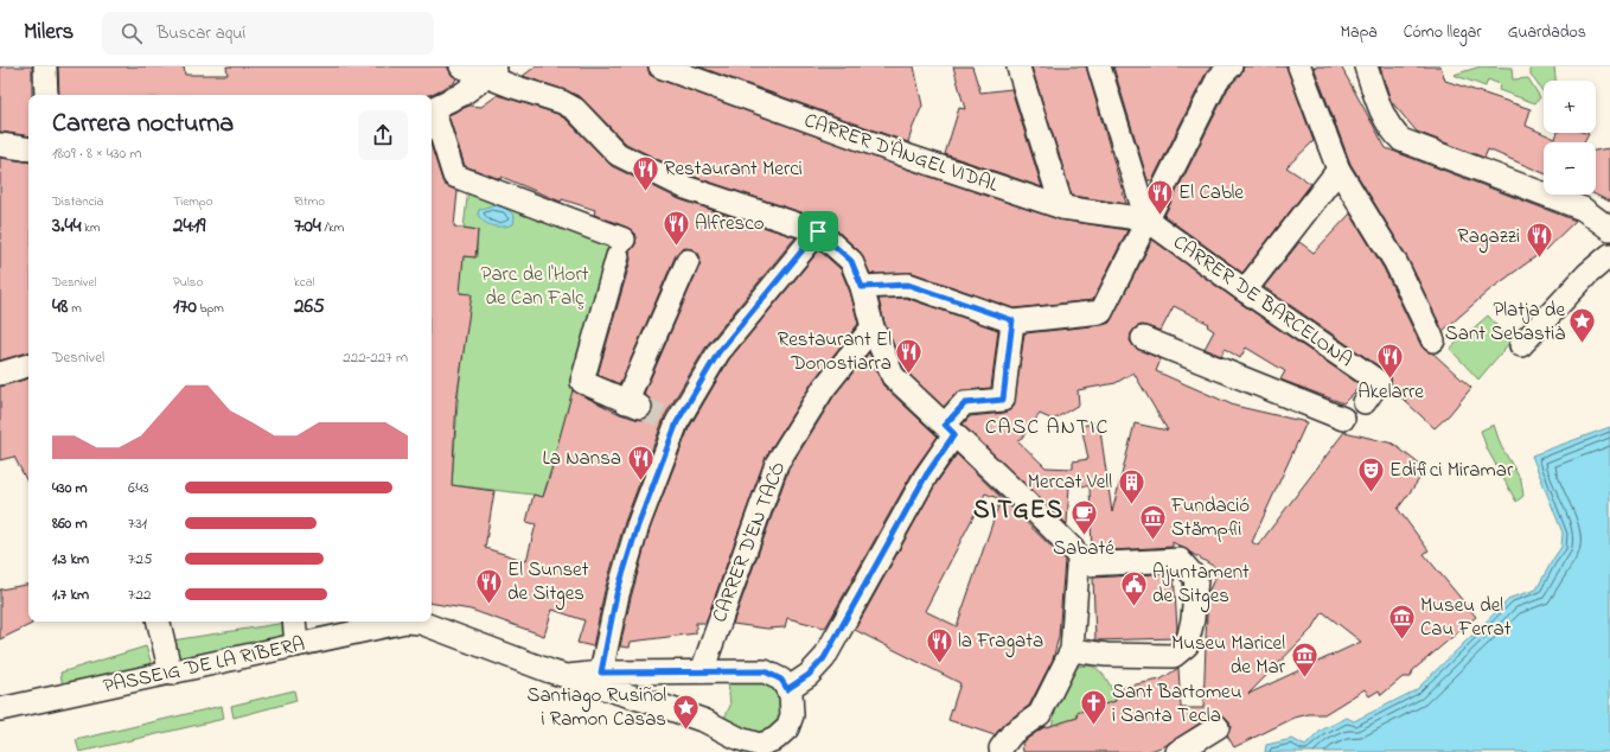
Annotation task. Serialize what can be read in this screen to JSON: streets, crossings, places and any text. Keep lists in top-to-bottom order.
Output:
{
  "streets": {
    "street": [
      "CARRER D'ÀNGEL VIDAL",
      "CARRER DE BARCELONA",
      "CARRER D'EN TACÓ",
      "PASSEIG DE LA RIBERA"
    ]
  },
  "crossings": [
    ["CARRER D'ÀNGEL VIDAL", "CARRER DE BARCELONA"],
    ["CARRER D'EN TACÓ", "PASSEIG DE LA RIBERA"]
  ],
  "districts": ["CASC ANTIC", "SITGES"],
  "parks": ["Parc de l'Hort de Can Falç"],
  "places": {
    "restaurant": [
      "Restaurant Merci",
      "El Cable",
      "Alfresco",
      "Ragazzi",
      "Restaurant El Donostiarra",
      "Akelarre",
      "La Nansa",
      "El Sunset de Sitges",
      "la Fragata"
    ],
    "place": ["Platja de Sant Sebastià", "Santiago Rusiñol i Ramon Casas"],
    "theatre": ["Edifici Miramar"],
    "building": ["Mercat Vell"],
    "cafe": ["Sabaté"],
    "museum": ["Fundació Stämpfli", "Museu del Cau Ferrat", "Museu Maricel de Mar"],
    "public building": ["Ajuntament de Sitges"],
    "church": ["Sant Bartomeu i Santa Tecla"]
  },
  "page": {
    "header": "Milers",
    "search": "Buscar aquí",
    "nav": ["Mapa", "Cómo llegar", "Guardados"],
    "map_buttons": ["+", "−"],
    "heading": ["Carrera nocturna", "18:09 · 8 × 430 m"],
    "stats": [
      ["Distancia", "3.44 km"],
      ["Tiempo", "24:19"],
      ["Ritmo", "7:04 /km"],
      ["Desnivel", "48 m"],
      ["Pulso", "170 bpm"],
      ["kcal", "265"]
    ],
    "chart": ["Desnivel", "222–227 m"],
    "list": [
      {
        "name": "430 m",
        "note": "6:43"
      },
      {
        "name": "860 m",
        "note": "7:31"
      },
      {
        "name": "1.3 km",
        "note": "7:25"
      },
      {
        "name": "1.7 km",
        "note": "7:22"
      }
    ]
  }
}
